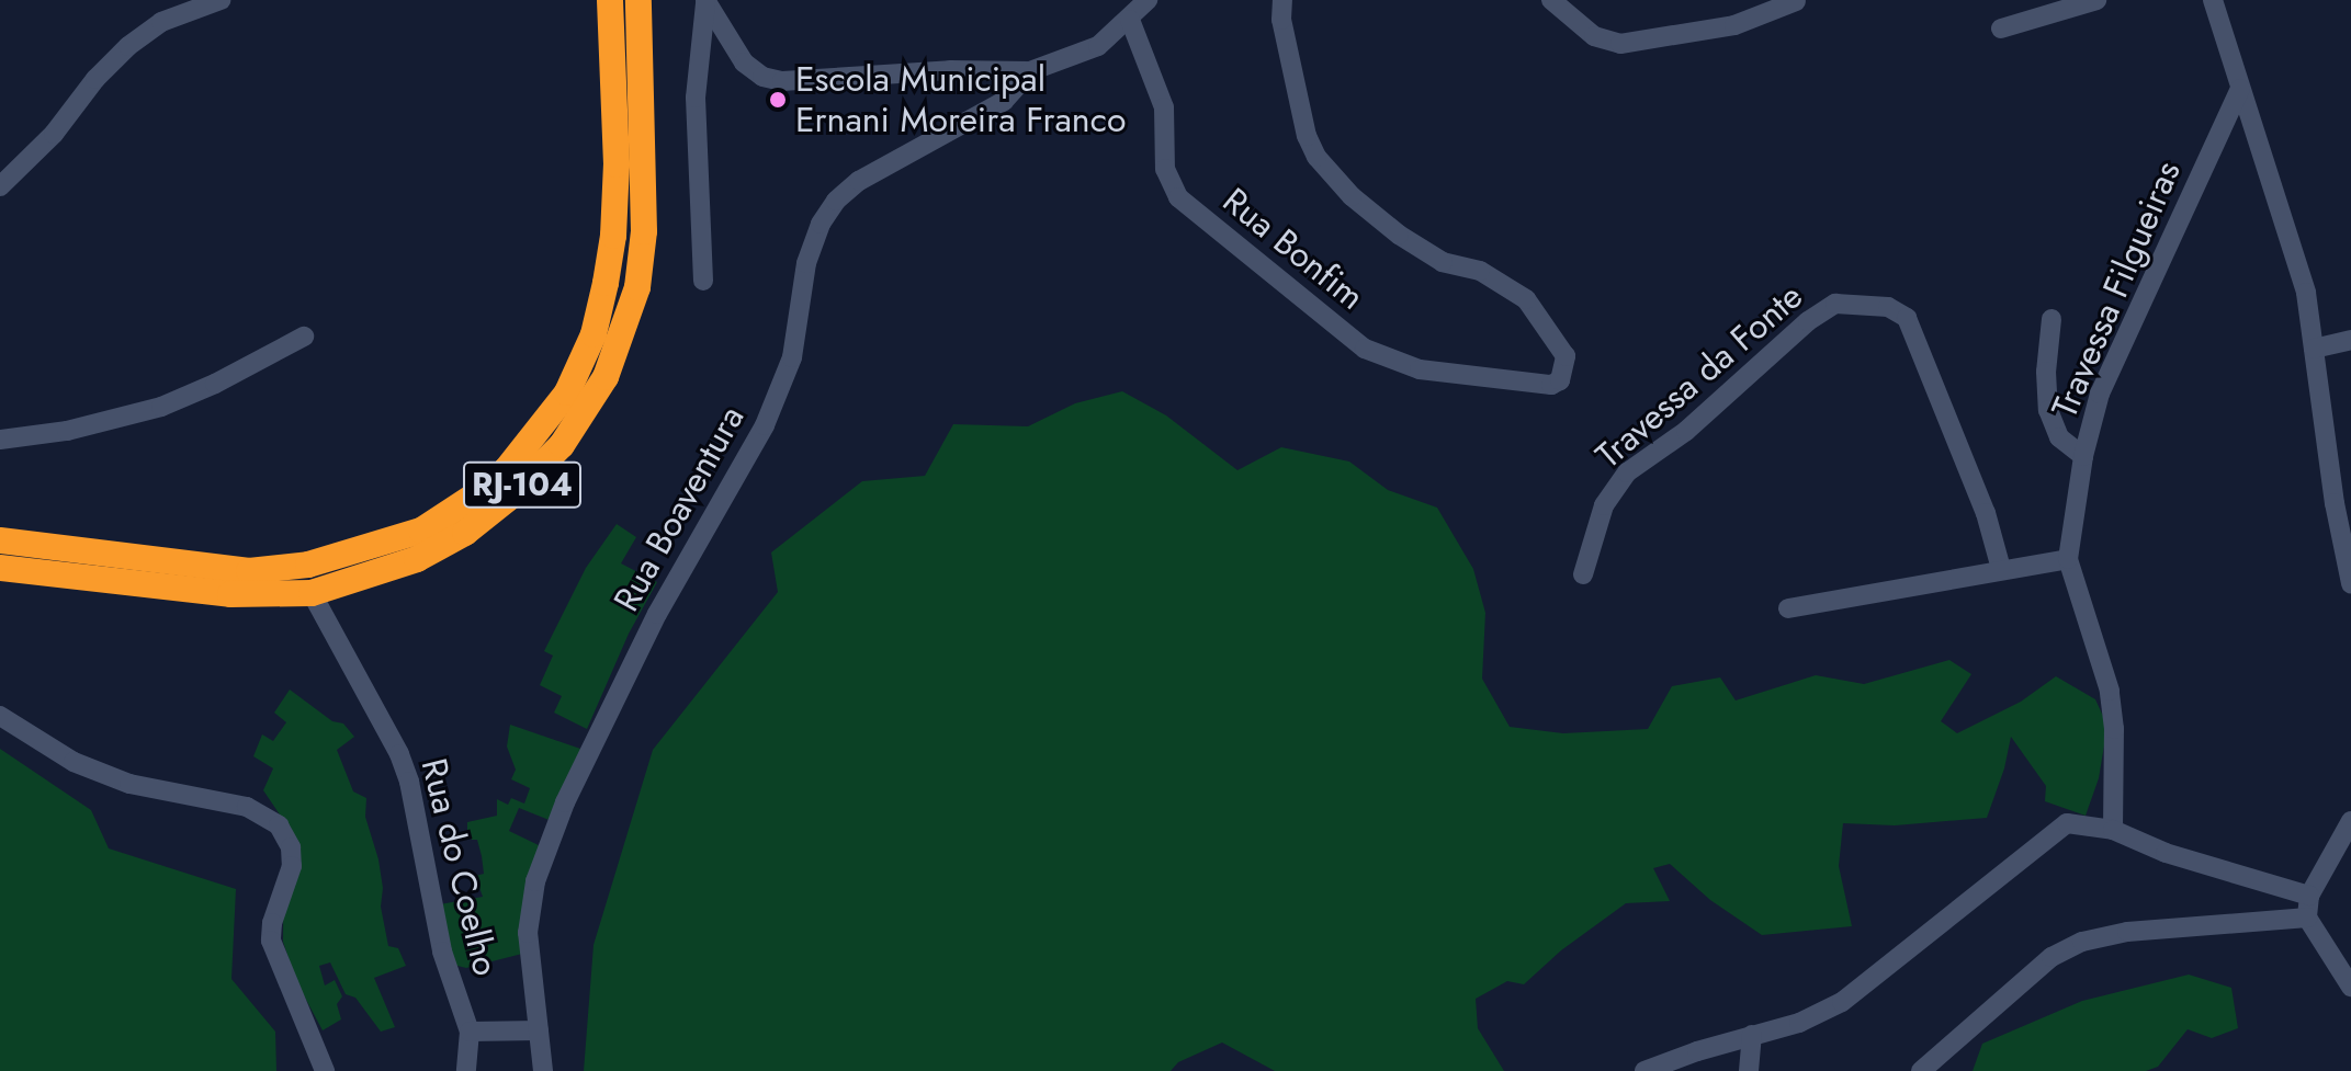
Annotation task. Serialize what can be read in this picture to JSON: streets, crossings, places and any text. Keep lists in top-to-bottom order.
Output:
{
  "streets": {
    "highway": ["RJ-104"],
    "street": [
      "Rua Bonfim",
      "Travessa Filgueiras",
      "Travessa da Fonte",
      "Rua Boaventura",
      "Rua do Coelho"
    ]
  },
  "crossings": [
    ["RJ-104", "Rua do Coelho"]
  ],
  "places": ["Escola Municipal Ernani Moreira Franco"]
}
